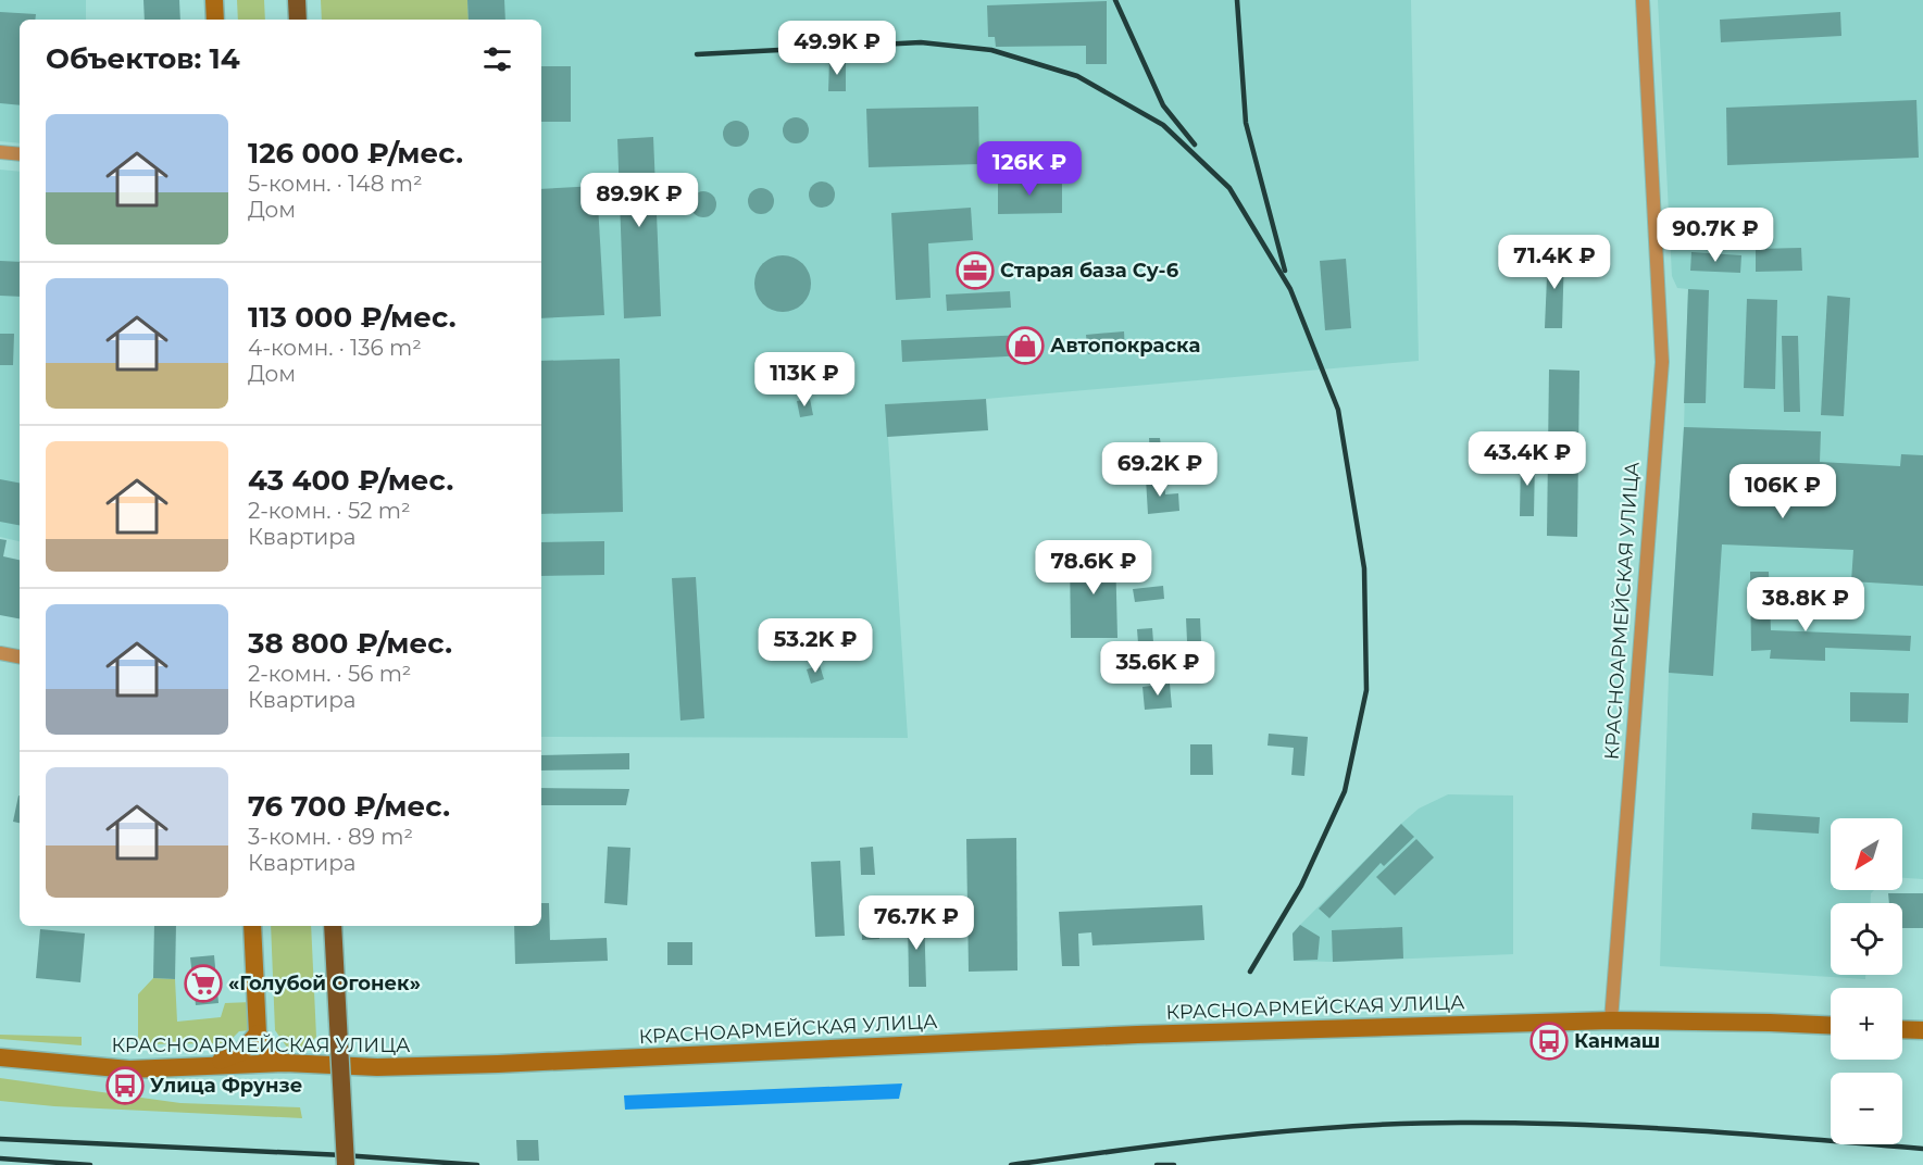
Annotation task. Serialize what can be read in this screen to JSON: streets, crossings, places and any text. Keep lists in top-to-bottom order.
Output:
{
  "streets": {
    "main road": ["КРАСНОАРМЕЙСКАЯ УЛИЦА"]
  },
  "places": {
    "office": ["Старая база Су-6"],
    "shop": ["Автопокраска"],
    "supermarket": ["«Голубой Огонек»"],
    "bus stop": ["Канмаш", "Улица Фрунзе"]
  },
  "north": "bottom left",
  "page": {
    "heading": "Объектов: 14",
    "price": [
      "49.9K ₽",
      "126K ₽",
      "89.9K ₽",
      "90.7K ₽",
      "71.4K ₽",
      "113K ₽",
      "43.4K ₽",
      "69.2K ₽",
      "106K ₽",
      "78.6K ₽",
      "38.8K ₽",
      "53.2K ₽",
      "35.6K ₽",
      "76.7K ₽"
    ],
    "list": [
      {
        "name": "126 000 ₽/мес.",
        "note": "5-комн. · 148 m² · Дом"
      },
      {
        "name": "113 000 ₽/мес.",
        "note": "4-комн. · 136 m² · Дом"
      },
      {
        "name": "43 400 ₽/мес.",
        "note": "2-комн. · 52 m² · Квартира"
      },
      {
        "name": "38 800 ₽/мес.",
        "note": "2-комн. · 56 m² · Квартира"
      },
      {
        "name": "76 700 ₽/мес.",
        "note": "3-комн. · 89 m² · Квартира"
      }
    ],
    "map_buttons": ["+", "−"]
  }
}
